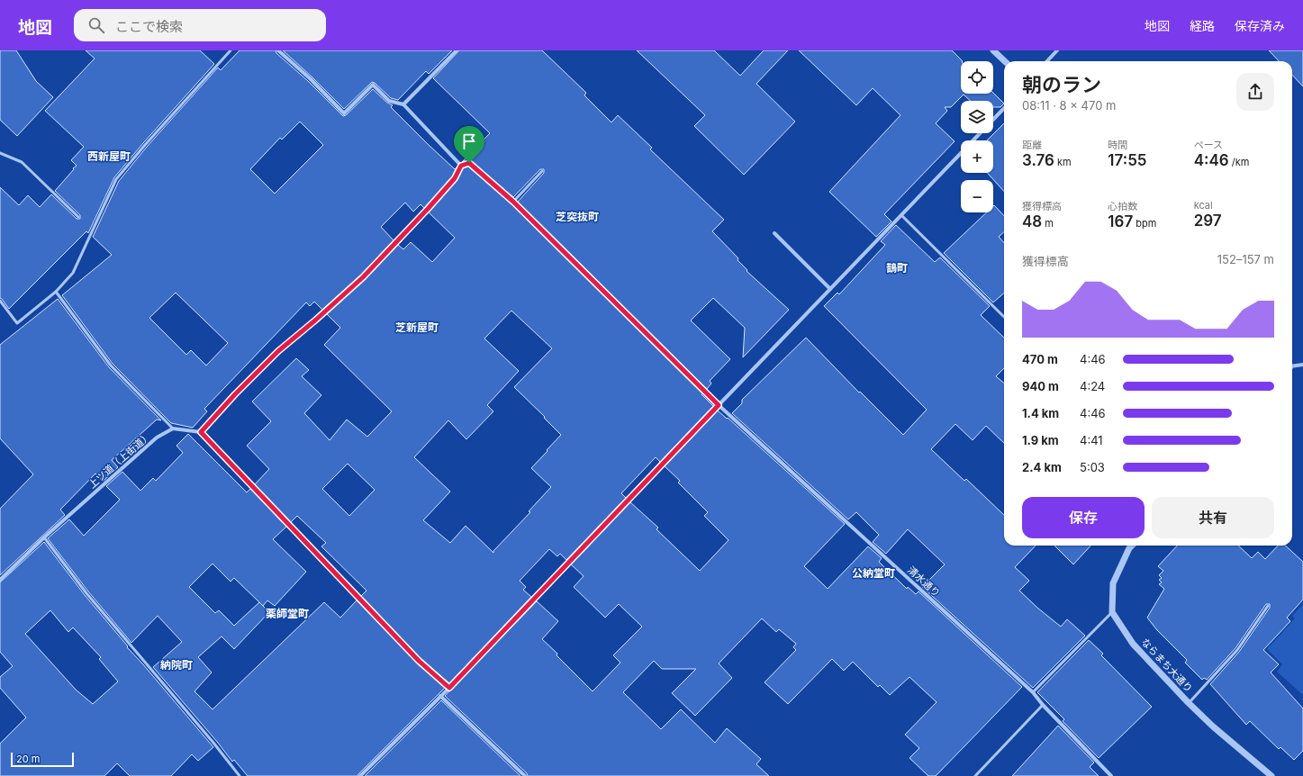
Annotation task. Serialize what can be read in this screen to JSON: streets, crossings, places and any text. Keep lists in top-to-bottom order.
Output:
{
  "streets": {
    "street": ["上ツ道（上街道）", "清水通り", "ならまち大通り"]
  },
  "districts": [
    "西新屋町",
    "芝突抜町",
    "鵲町",
    "芝新屋町",
    "公納堂町",
    "薬師堂町",
    "納院町"
  ],
  "scale_bar": "20 m",
  "page": {
    "header": "地図",
    "search": "ここで検索",
    "nav": ["地図", "経路", "保存済み"],
    "map_buttons": ["+", "−"],
    "heading": ["朝のラン", "08:11 · 8 × 470 m"],
    "stats": [
      ["距離", "3.76 km"],
      ["時間", "17:55"],
      ["ペース", "4:46 /km"],
      ["獲得標高", "48 m"],
      ["心拍数", "167 bpm"],
      ["kcal", "297"]
    ],
    "chart": ["獲得標高", "152–157 m"],
    "list": [
      {
        "name": "470 m",
        "note": "4:46"
      },
      {
        "name": "940 m",
        "note": "4:24"
      },
      {
        "name": "1.4 km",
        "note": "4:46"
      },
      {
        "name": "1.9 km",
        "note": "4:41"
      },
      {
        "name": "2.4 km",
        "note": "5:03"
      }
    ],
    "buttons": ["保存", "共有"],
    "scale": "20 m"
  }
}
